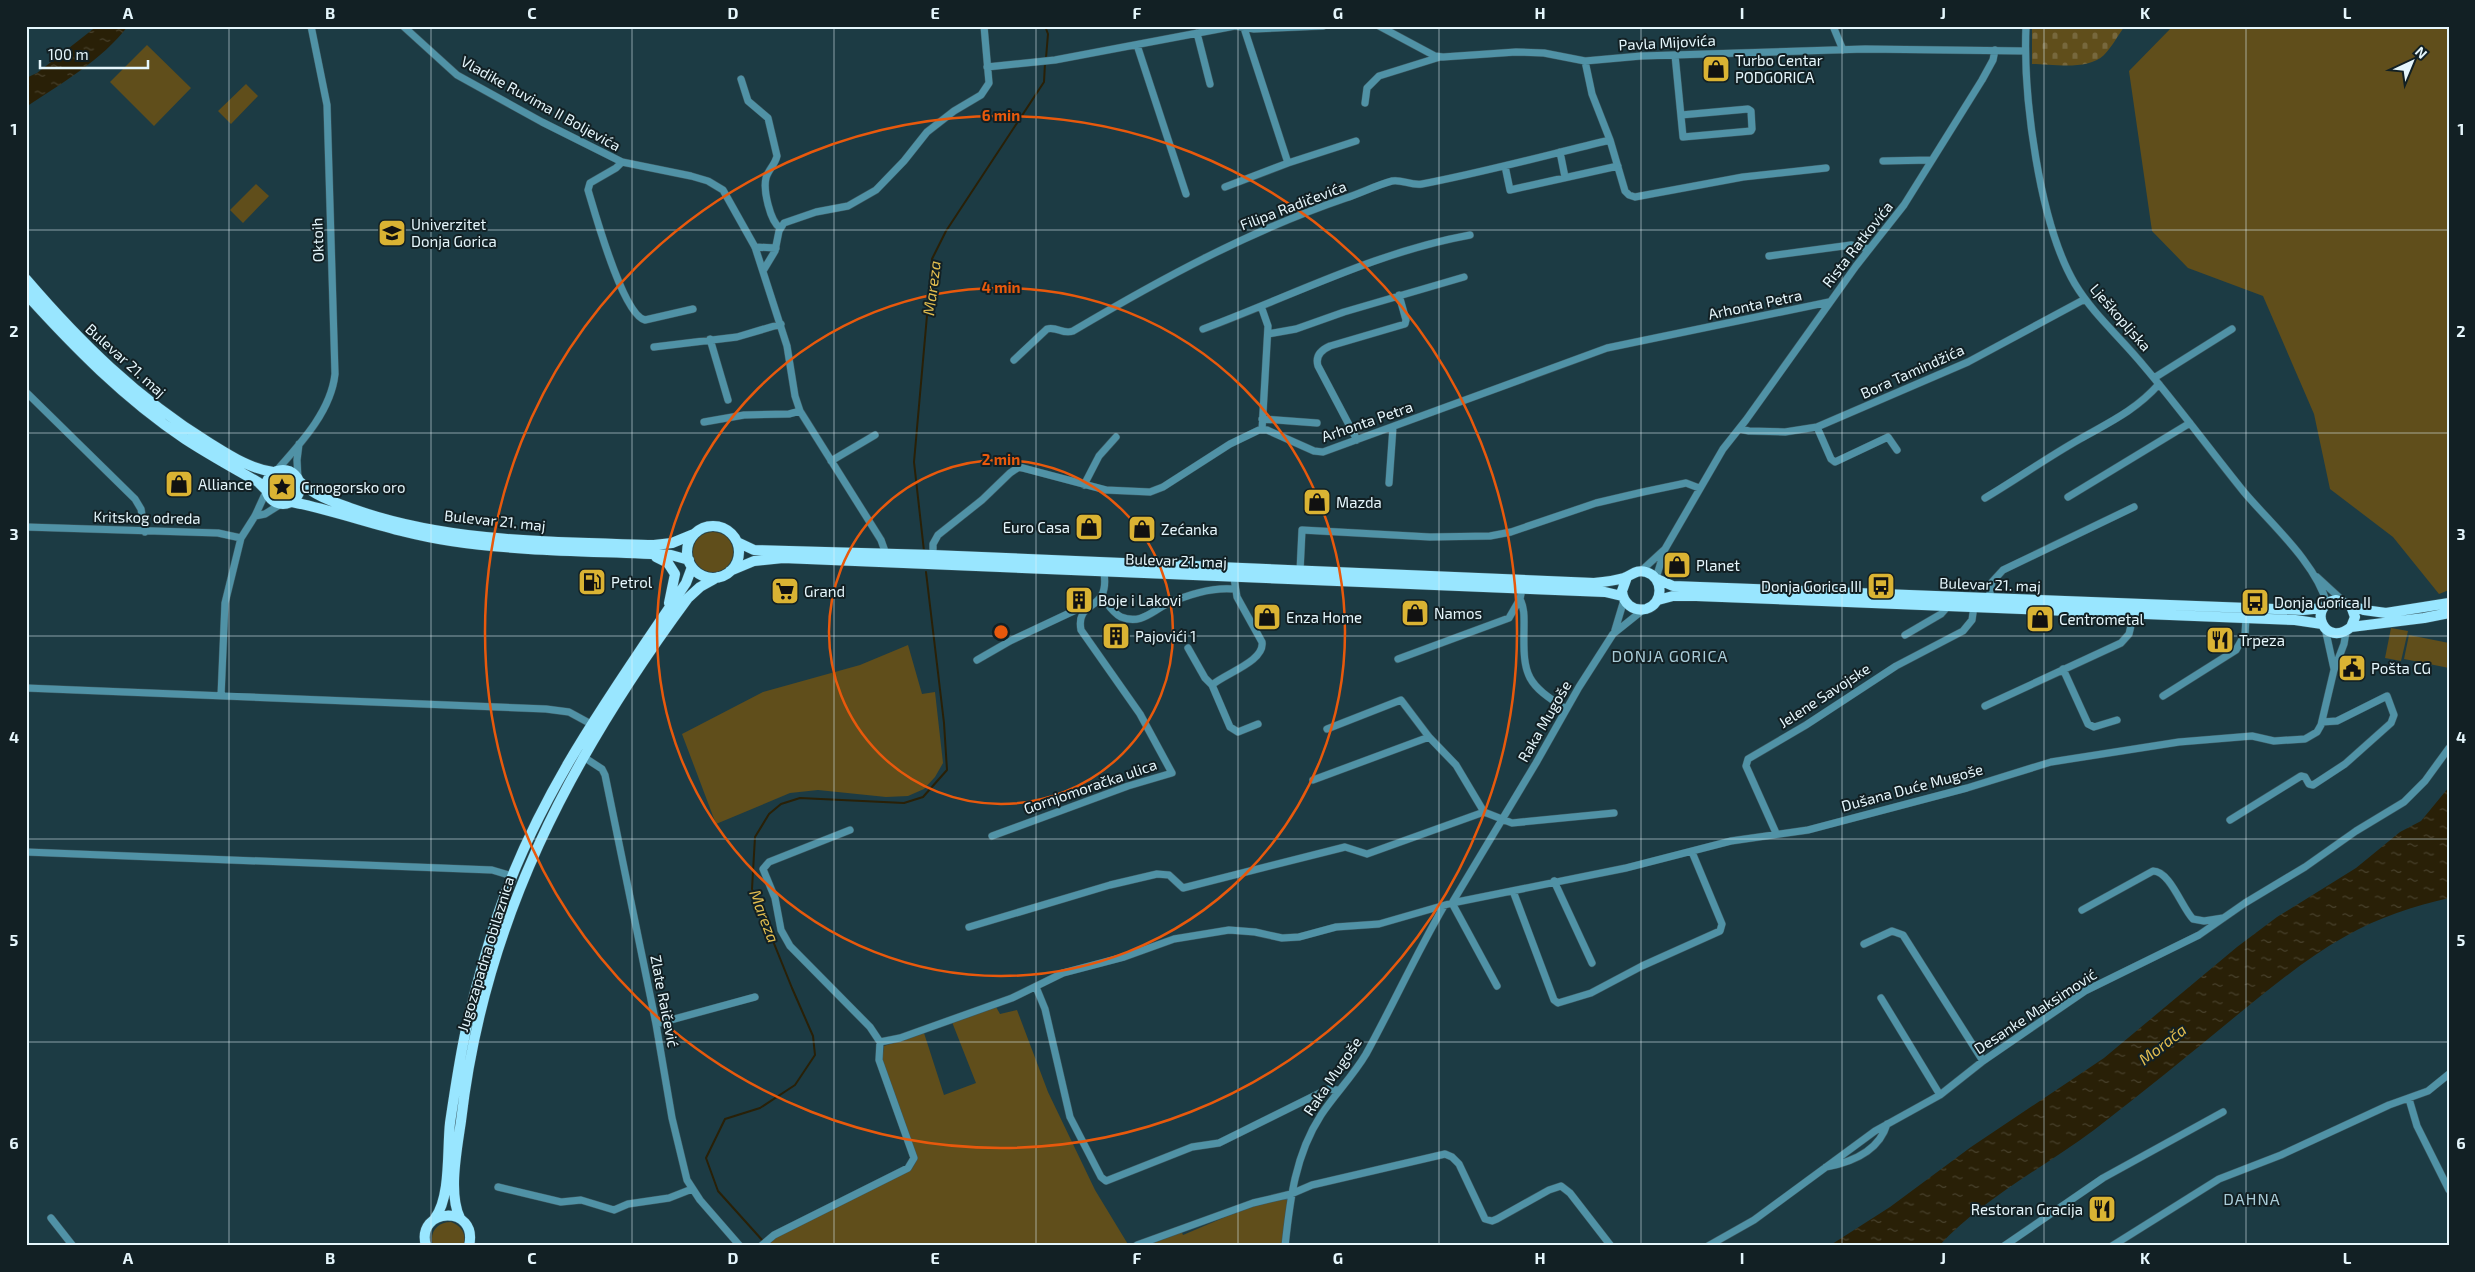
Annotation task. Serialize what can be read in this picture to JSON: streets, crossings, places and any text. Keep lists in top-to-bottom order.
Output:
{
  "streets": {
    "main road": ["Bulevar 21. maj", "Jugozapadna obilaznica"],
    "street": [
      "Pavla Mijovića",
      "Vladike Ruvima II Boljevića",
      "Filipa Radičevića",
      "Oktoih",
      "Rista Ratkovića",
      "Arhonta Petra",
      "Lješkopljska",
      "Bora Tamindžića",
      "Kritskog odreda",
      "Jelene Savojske",
      "Raka Mugoše",
      "Gornjomoračka ulica",
      "Dušana Duće Mugoše",
      "Zlate Raičević",
      "Desanke Maksimović"
    ]
  },
  "crossings": [
    ["Pavla Mijovića", "Rista Ratkovića"],
    ["Pavla Mijovića", "Lješkopljska"],
    ["Vladike Ruvima II Boljevića", "Bulevar 21. maj"],
    ["Oktoih", "Bulevar 21. maj"],
    ["Rista Ratkovića", "Arhonta Petra"],
    ["Rista Ratkovića", "Bulevar 21. maj"],
    ["Rista Ratkovića", "Bora Tamindžića"],
    ["Rista Ratkovića", "Raka Mugoše"],
    ["Lješkopljska", "Bulevar 21. maj"],
    ["Lješkopljska", "Bora Tamindžića"],
    ["Bulevar 21. maj", "Jelene Savojske"],
    ["Bulevar 21. maj", "Raka Mugoše"],
    ["Bulevar 21. maj", "Jugozapadna obilaznica"],
    ["Jelene Savojske", "Dušana Duće Mugoše"],
    ["Raka Mugoše", "Dušana Duće Mugoše"],
    ["Jugozapadna obilaznica", "Zlate Raičević"]
  ],
  "districts": ["DONJA GORICA", "DAHNA"],
  "water": ["Mareza", "Morača"],
  "places": {
    "shop": [
      "Turbo Centar PODGORICA",
      "Alliance",
      "Mazda",
      "Euro Casa",
      "Zećanka",
      "Planet",
      "Namos",
      "Enza Home",
      "Centrometal"
    ],
    "school or university": ["Univerzitet Donja Gorica"],
    "place": ["Crnogorsko oro"],
    "fuel station": ["Petrol"],
    "bus stop": ["Donja Gorica III", "Donja Gorica II"],
    "supermarket": ["Grand"],
    "building": ["Boje i Lakovi", "Pajovići 1"],
    "restaurant": ["Trpeza", "Restoran Gracija"],
    "public building": ["Pošta CG"]
  },
  "scale_bar": "100 m",
  "north": "top right",
  "grid": {
    "columns": [
      "A",
      "B",
      "C",
      "D",
      "E",
      "F",
      "G",
      "H",
      "I",
      "J",
      "K",
      "L"
    ],
    "rows": [
      "1",
      "2",
      "3",
      "4",
      "5",
      "6"
    ]
  },
  "rings": ["6 min", "4 min", "2 min"]
}
